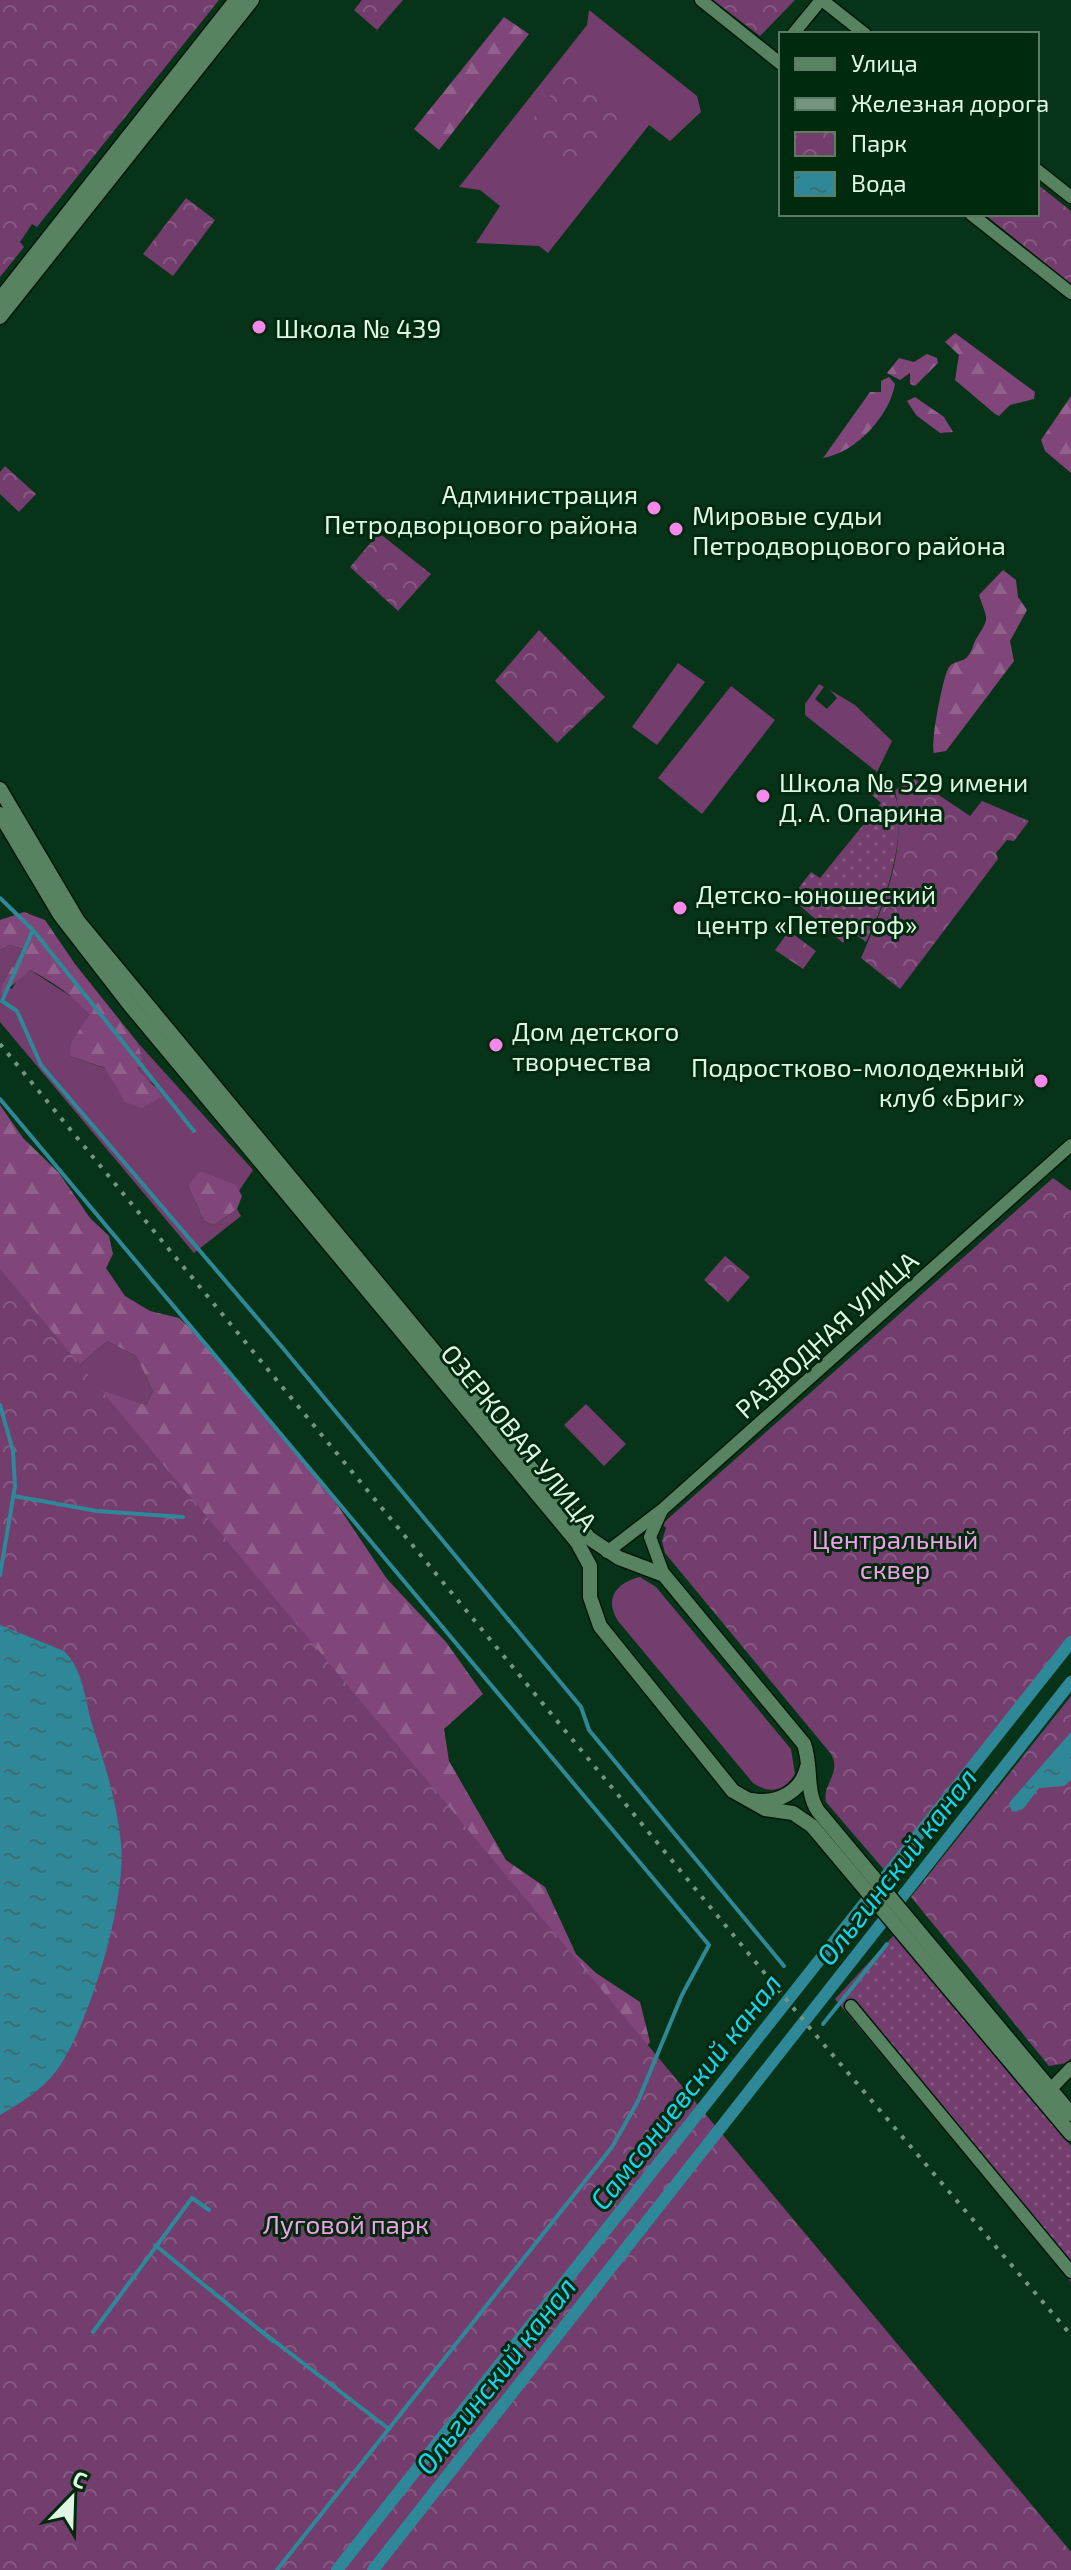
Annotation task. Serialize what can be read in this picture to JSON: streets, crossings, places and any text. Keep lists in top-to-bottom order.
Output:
{
  "streets": {
    "street": ["РАЗВОДНАЯ УЛИЦА", "ОЗЕРКОВАЯ УЛИЦА"]
  },
  "crossings": [
    ["РАЗВОДНАЯ УЛИЦА", "ОЗЕРКОВАЯ УЛИЦА"]
  ],
  "water": ["Ольгинский канал", "Самсониевский канал"],
  "parks": ["Центральный сквер", "Луговой парк"],
  "places": [
    "Школа № 439",
    "Администрация Петродворцового района",
    "Мировые судьи Петродворцового района",
    "Школа № 529 имени Д. А. Опарина",
    "Детско-юношеский центр «Петергоф»",
    "Дом детского творчества",
    "Подростково-молодежный клуб «Бриг»"
  ],
  "legend": [
    "Улица",
    "Железная дорога",
    "Парк",
    "Вода"
  ],
  "north": "top right"
}
